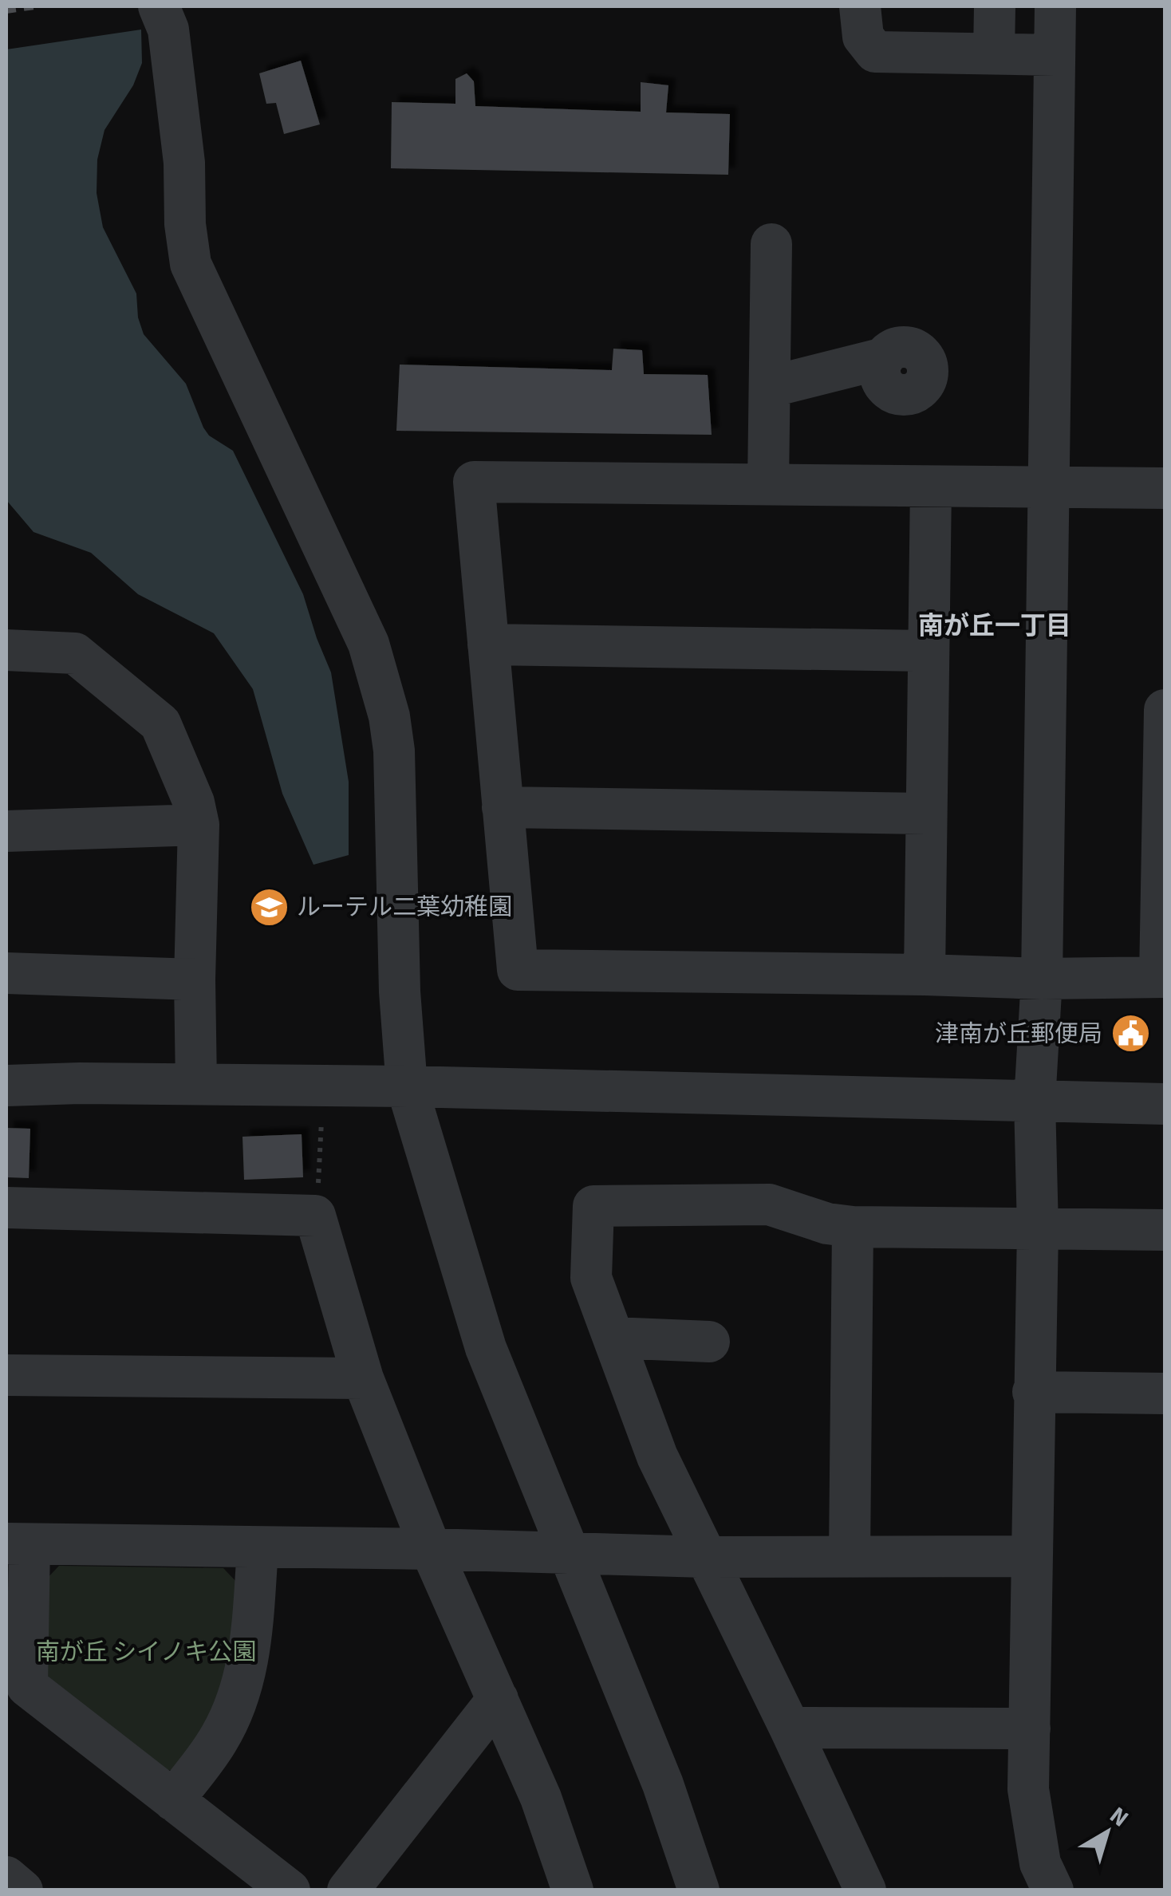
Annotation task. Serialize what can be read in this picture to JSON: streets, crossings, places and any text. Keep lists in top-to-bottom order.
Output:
{
  "districts": ["南が丘一丁目"],
  "parks": ["南が丘 シイノキ公園"],
  "places": {
    "school or university": ["ルーテル二葉幼稚園"],
    "public building": ["津南が丘郵便局"]
  },
  "north": "top right"
}
